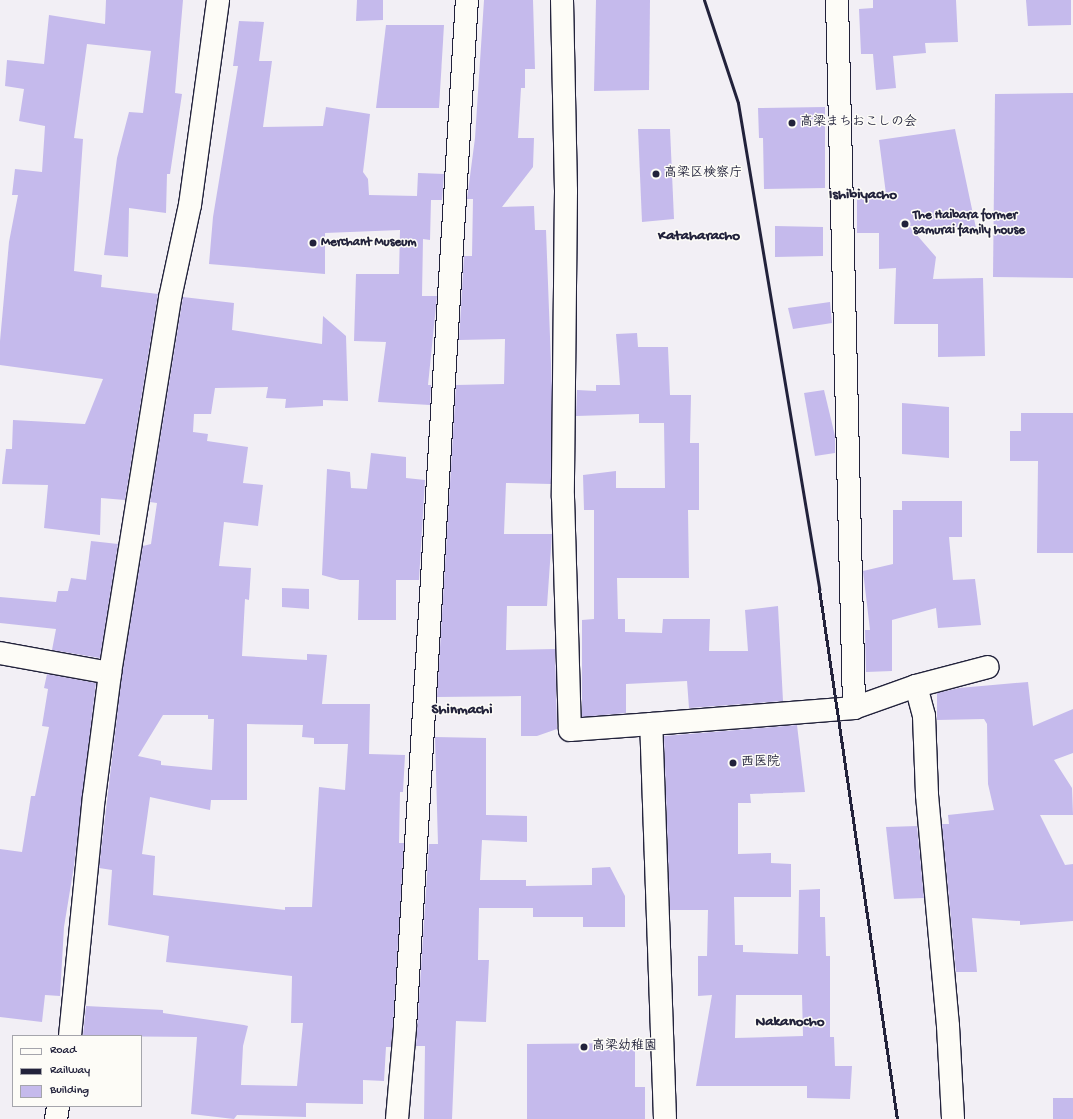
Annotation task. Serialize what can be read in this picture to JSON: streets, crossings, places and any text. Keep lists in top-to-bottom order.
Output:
{
  "districts": [
    "Ishibiyacho",
    "Kataharacho",
    "Shinmachi",
    "Nakanocho"
  ],
  "places": [
    "高梁まちおこしの会",
    "高梁区検察庁",
    "The Haibara former samurai family house",
    "Merchant Museum",
    "西医院",
    "高梁幼稚園"
  ],
  "legend": ["Road", "Railway", "Building"]
}
